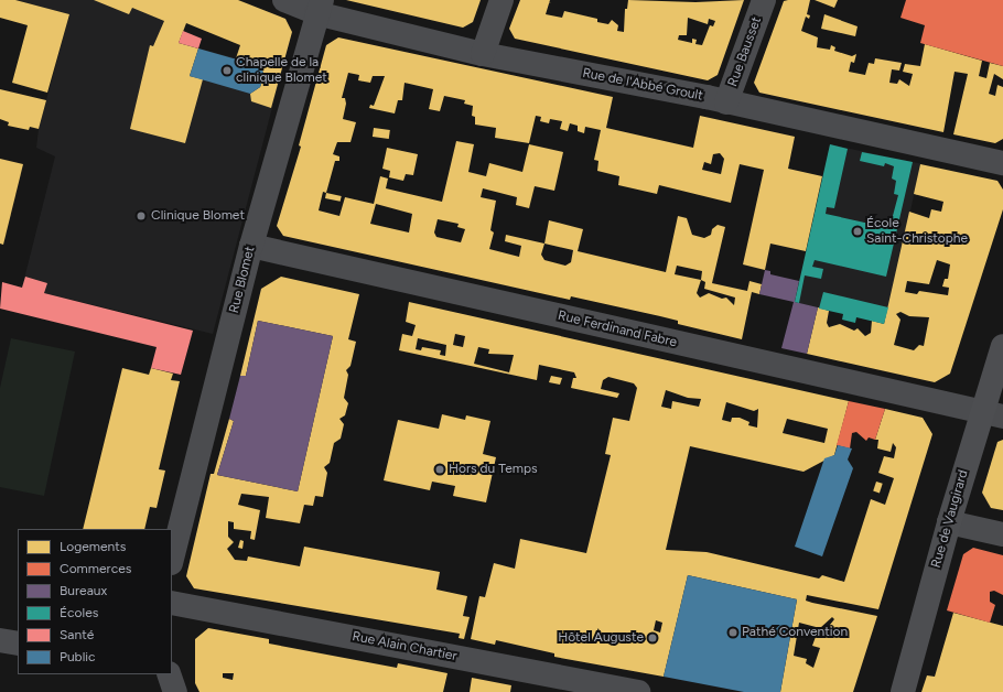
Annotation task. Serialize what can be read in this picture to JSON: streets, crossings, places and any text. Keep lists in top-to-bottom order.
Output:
{
  "streets": {
    "main road": ["Rue de Vaugirard"],
    "street": [
      "Rue Bausset",
      "Rue de l'Abbé Groult",
      "Rue Blomet",
      "Rue Ferdinand Fabre",
      "Rue Alain Chartier"
    ]
  },
  "crossings": [
    ["Rue Bausset", "Rue de l'Abbé Groult"],
    ["Rue de l'Abbé Groult", "Rue Blomet"],
    ["Rue Blomet", "Rue Ferdinand Fabre"],
    ["Rue Ferdinand Fabre", "Rue de Vaugirard"]
  ],
  "places": [
    "Chapelle de la clinique Blomet",
    "Clinique Blomet",
    "École Saint-Christophe",
    "Hors du Temps",
    "Pathé Convention",
    "Hôtel Auguste"
  ],
  "legend": [
    "Logements",
    "Commerces",
    "Bureaux",
    "Écoles",
    "Santé",
    "Public"
  ]
}
